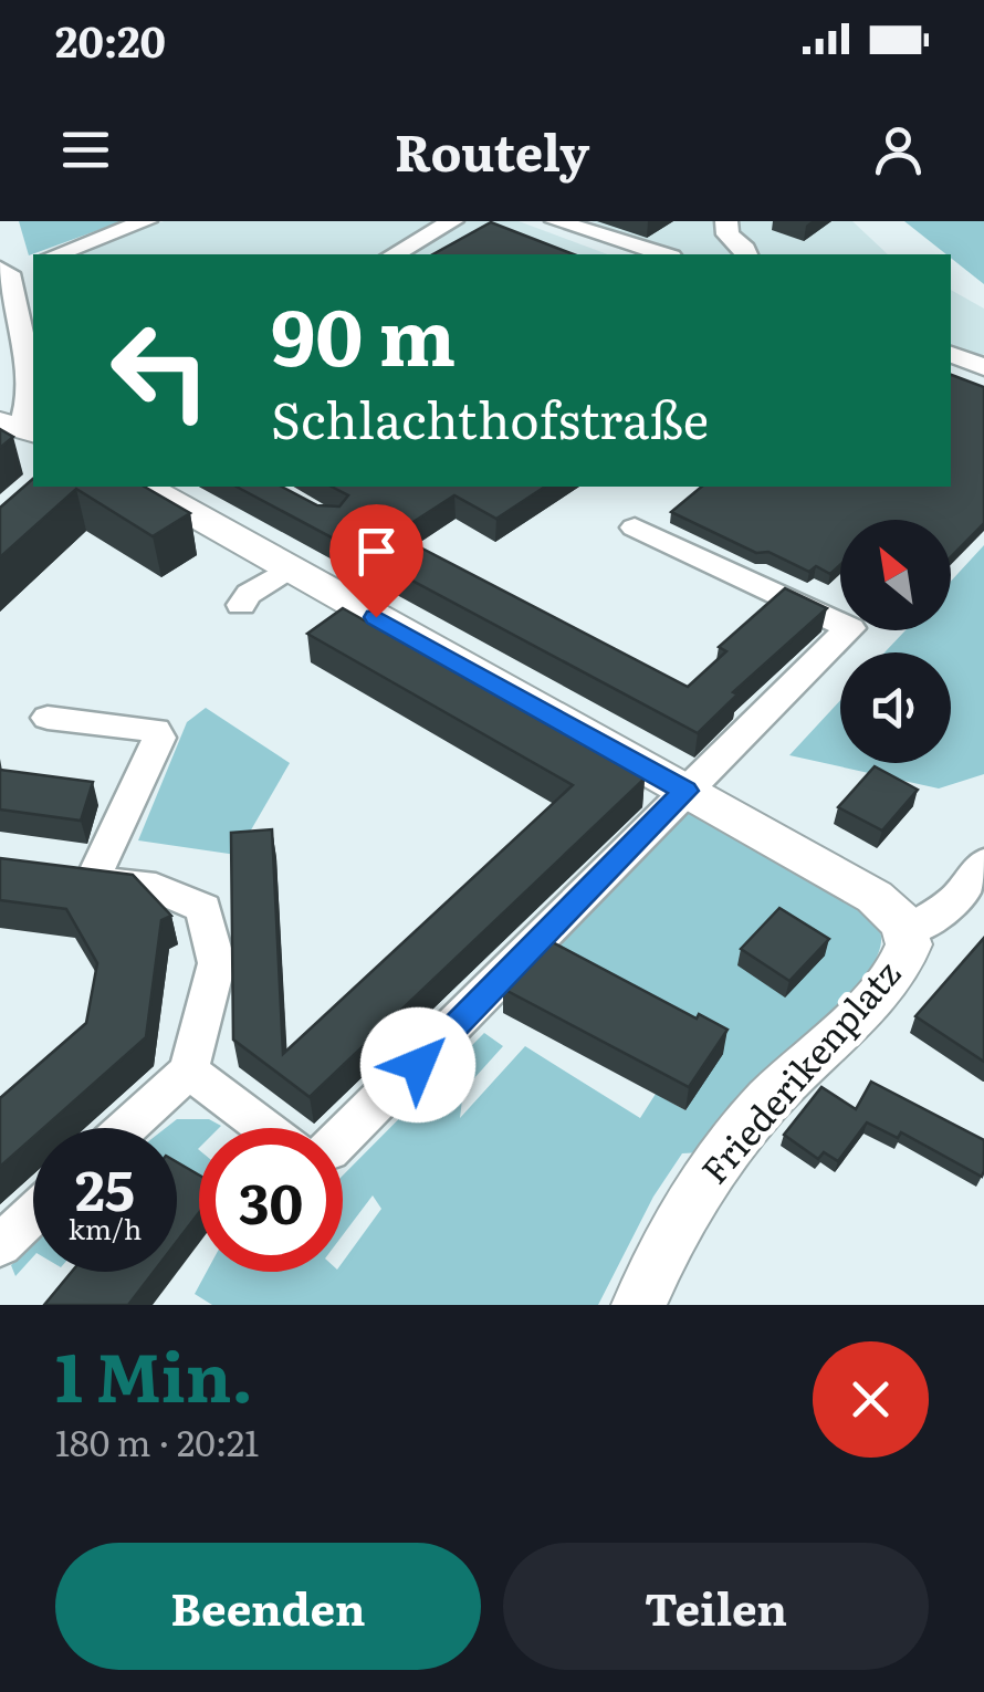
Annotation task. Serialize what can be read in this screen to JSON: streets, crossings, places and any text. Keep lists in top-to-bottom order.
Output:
{
  "streets": {
    "main road": ["Friederikenplatz"]
  },
  "north": "top left",
  "page": {
    "status": "20:20",
    "header": "Routely",
    "turn": ["90 m", "Schlachthofstraße"],
    "speed": "25 km/h",
    "limit": "30",
    "heading": ["1 Min.", "180 m · 20:21"],
    "buttons": ["Beenden", "Teilen"]
  }
}
